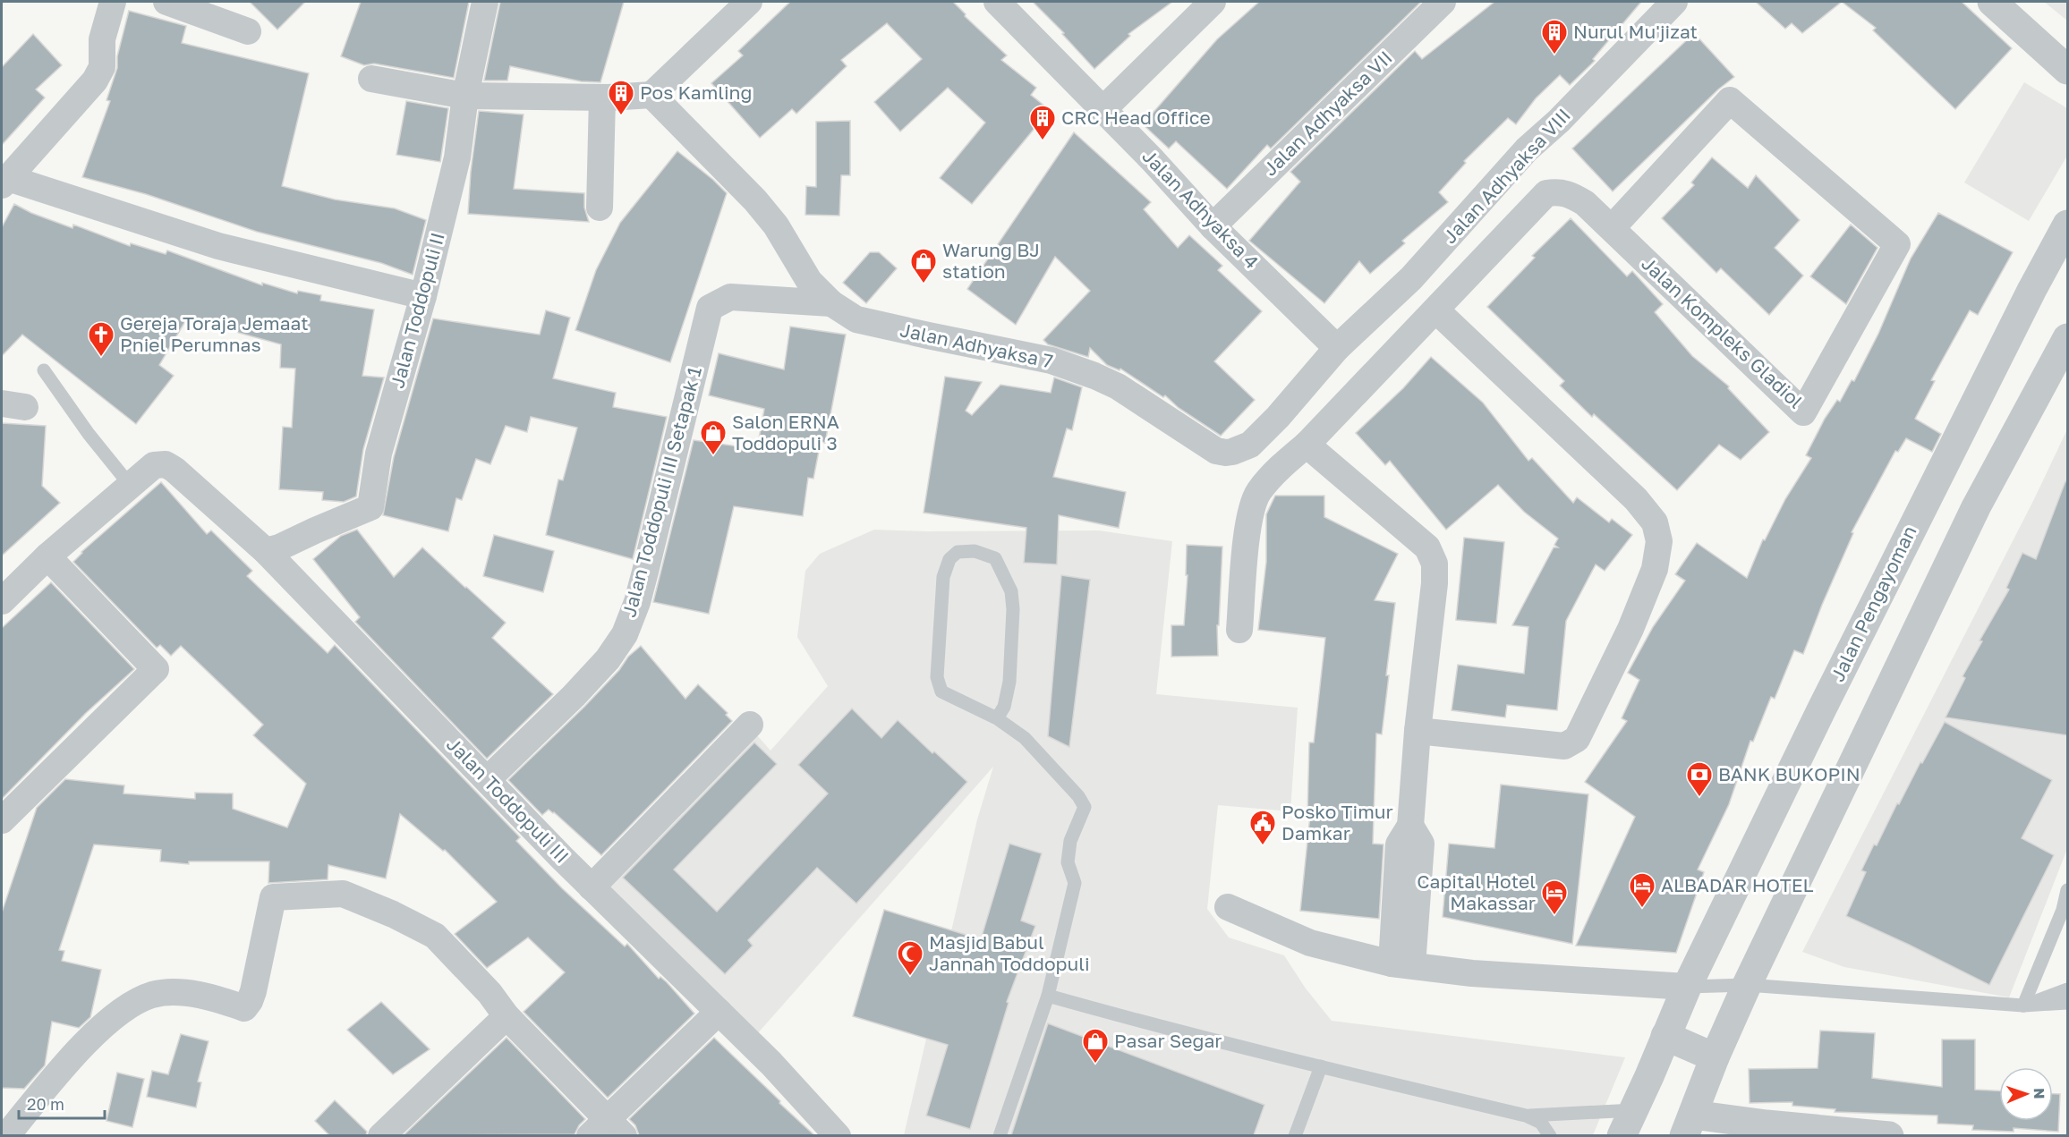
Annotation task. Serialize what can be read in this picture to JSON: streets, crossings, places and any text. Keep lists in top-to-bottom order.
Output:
{
  "streets": {
    "street": [
      "Jalan Adhyaksa VII",
      "Jalan Adhyaksa VIII",
      "Jalan Adhyaksa 4",
      "Jalan Toddopuli II",
      "Jalan Kompleks Gladiol",
      "Jalan Adhyaksa 7",
      "Jalan Toddopuli III Setapak 1",
      "Jalan Pengayoman",
      "Jalan Toddopuli III"
    ]
  },
  "crossings": [
    ["Jalan Adhyaksa VII", "Jalan Adhyaksa 4"],
    ["Jalan Adhyaksa VIII", "Jalan Adhyaksa 4"],
    ["Jalan Adhyaksa VIII", "Jalan Adhyaksa 7"],
    ["Jalan Adhyaksa 4", "Jalan Adhyaksa 7"],
    ["Jalan Toddopuli II", "Jalan Toddopuli III"],
    ["Jalan Adhyaksa 7", "Jalan Toddopuli III Setapak 1"],
    ["Jalan Toddopuli III Setapak 1", "Jalan Toddopuli III"]
  ],
  "places": {
    "building": ["Nurul Mu'jizat", "Pos Kamling", "CRC Head Office"],
    "shop": ["Warung BJ station", "Salon ERNA Toddopuli 3", "Pasar Segar"],
    "church": ["Gereja Toraja Jemaat Pniel Perumnas"],
    "bank": ["BANK BUKOPIN"],
    "public building": ["Posko Timur Damkar"],
    "hotel": ["ALBADAR HOTEL", "Capital Hotel Makassar"],
    "mosque": ["Masjid Babul Jannah Toddopuli"]
  },
  "scale_bar": "20 m",
  "north": "right"
}
